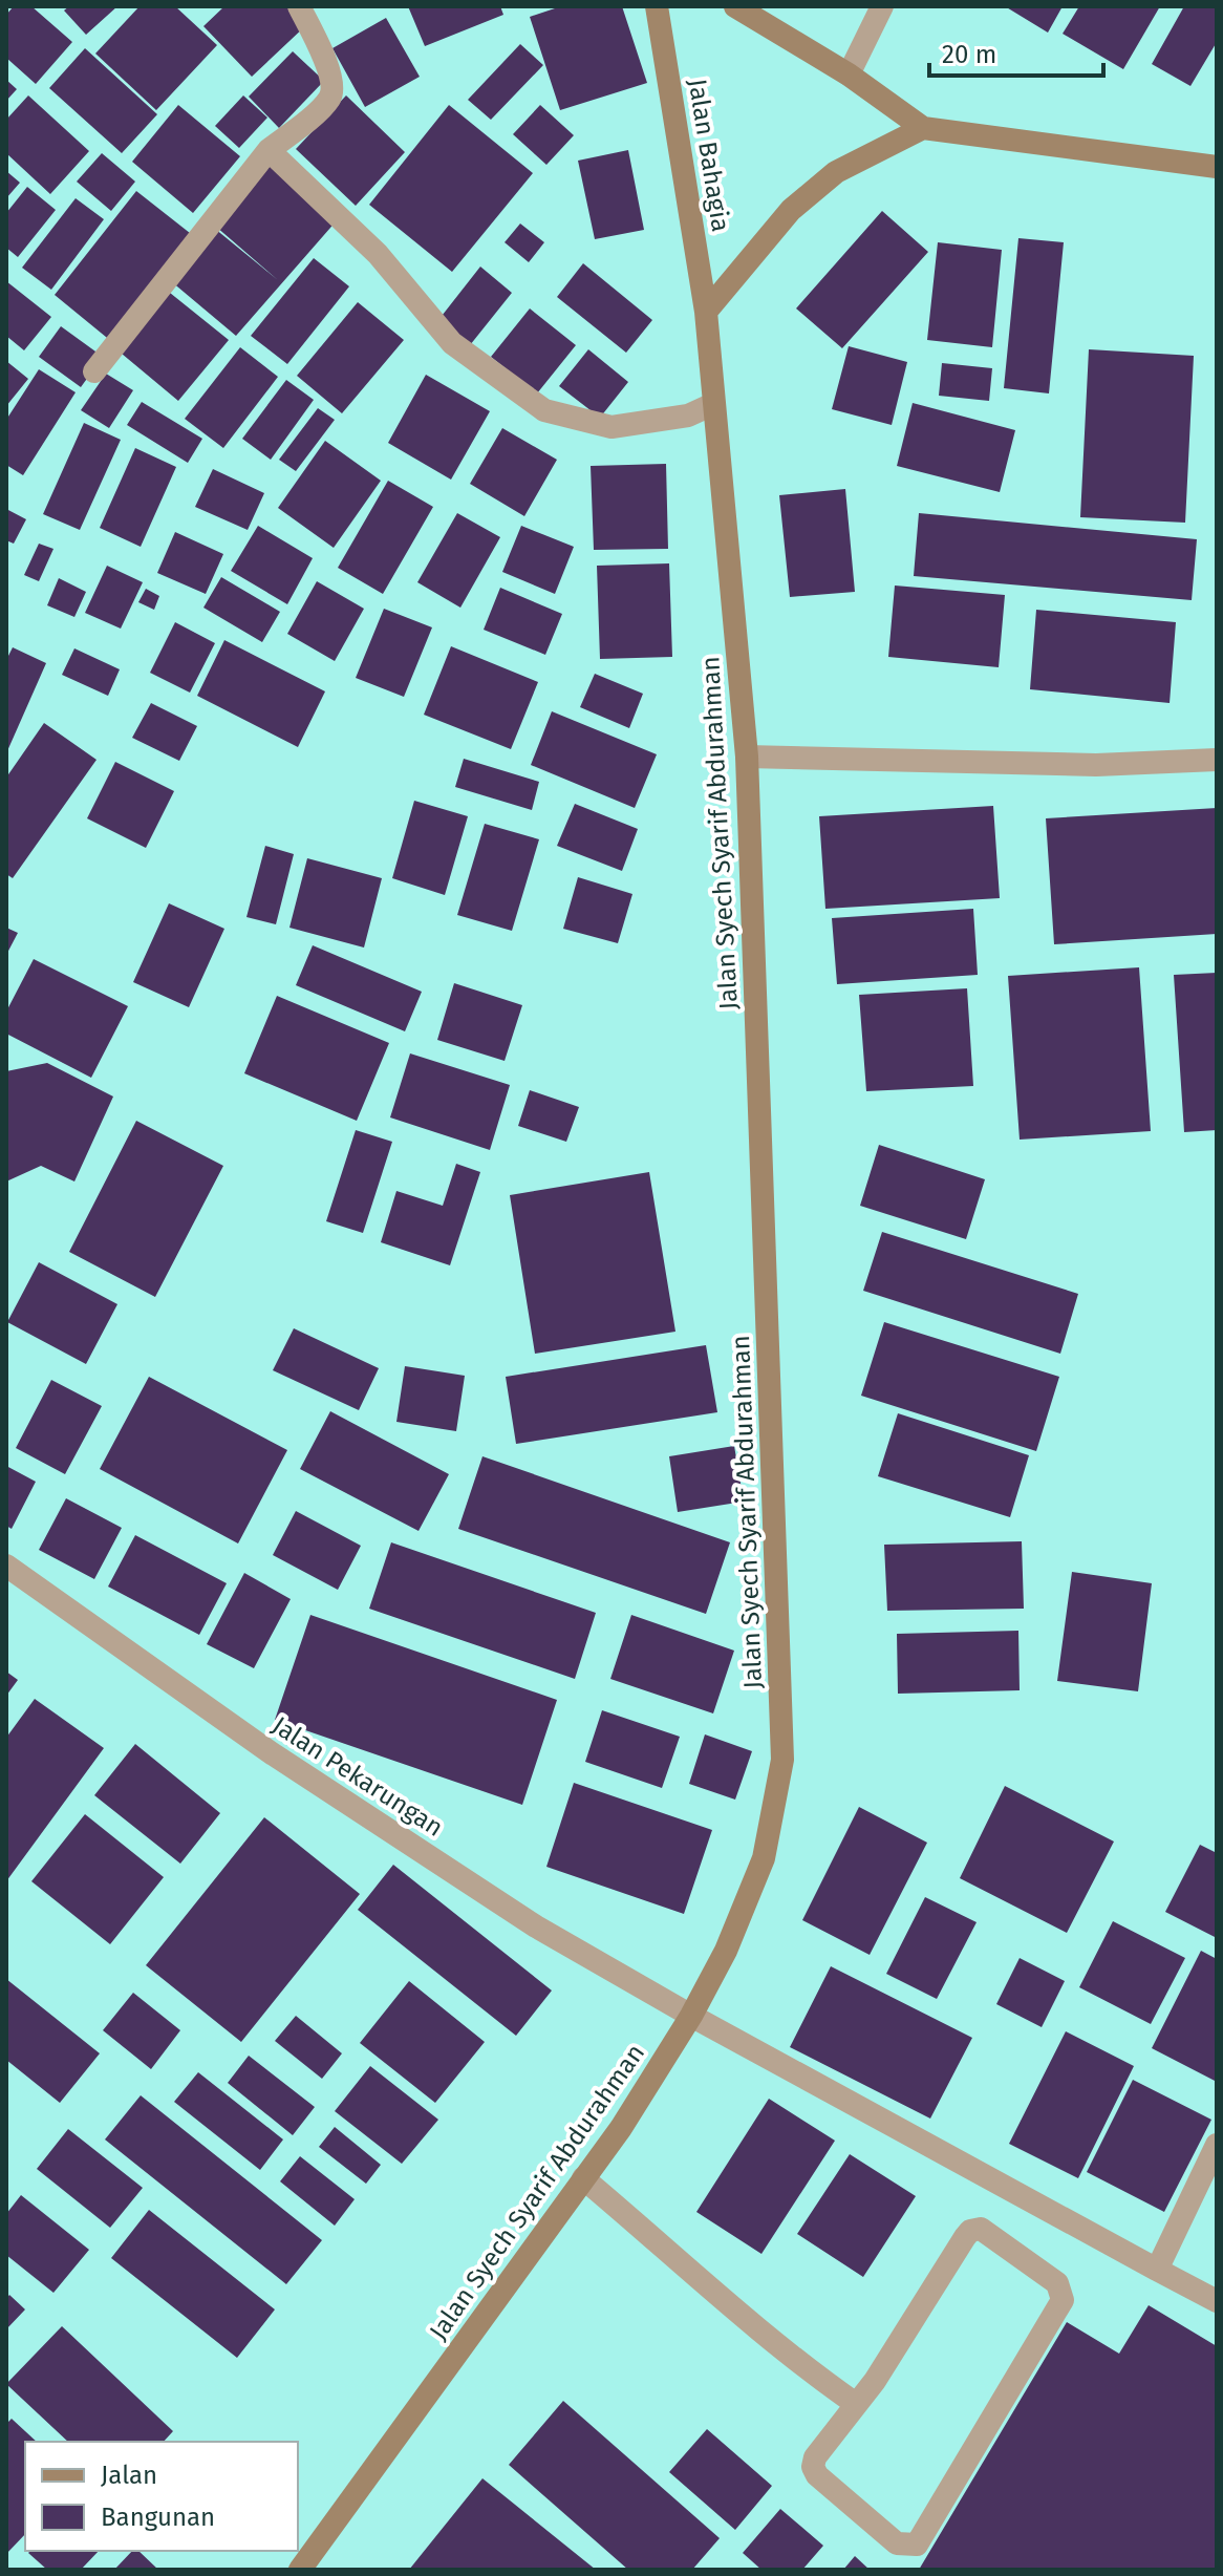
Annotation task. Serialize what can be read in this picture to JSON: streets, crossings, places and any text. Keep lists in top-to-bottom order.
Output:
{
  "streets": {
    "main road": ["Jalan Bahagia", "Jalan Syech Syarif Abdurahman"],
    "street": ["Jalan Pekarungan"]
  },
  "crossings": [
    ["Jalan Bahagia", "Jalan Syech Syarif Abdurahman"],
    ["Jalan Syech Syarif Abdurahman", "Jalan Pekarungan"]
  ],
  "legend": ["Jalan", "Bangunan"],
  "scale_bar": "20 m"
}
